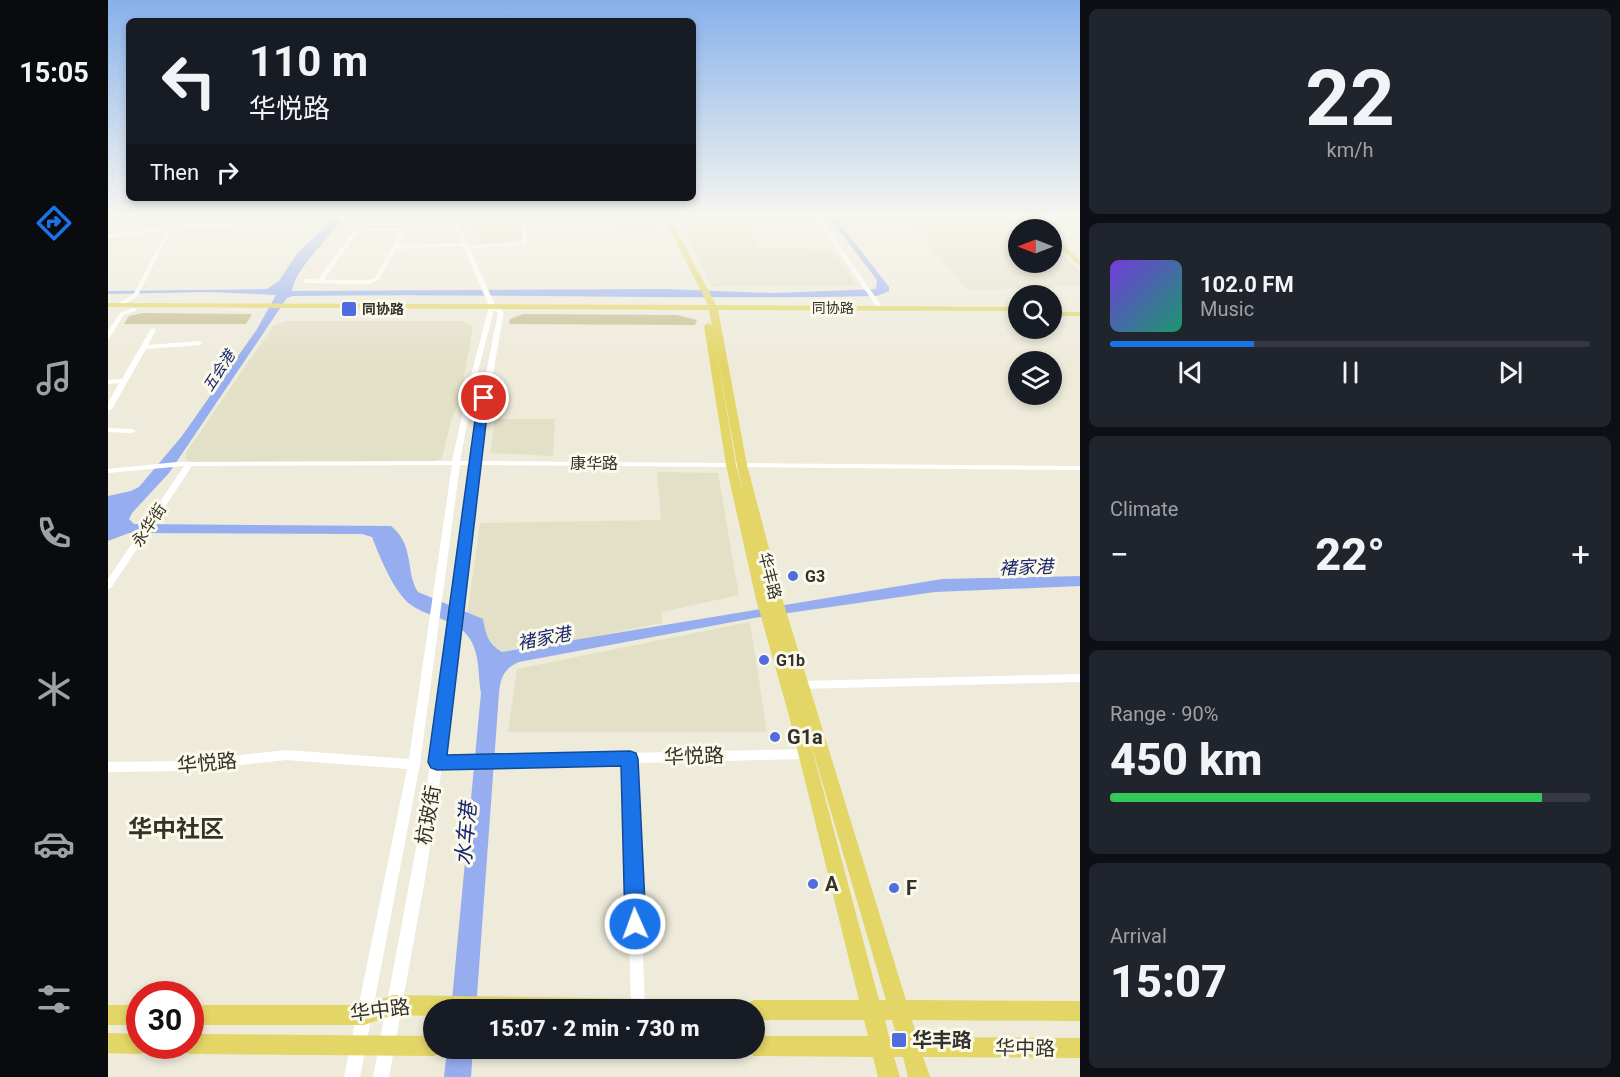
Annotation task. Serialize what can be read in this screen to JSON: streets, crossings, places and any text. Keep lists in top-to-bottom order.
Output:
{
  "streets": {
    "main road": ["同协路", "华丰路", "华中路"],
    "street": [
      "康华路",
      "永华街",
      "华悦路",
      "杭玻街"
    ]
  },
  "crossings": [
    ["同协路", "华丰路"],
    ["同协路", "杭玻街"],
    ["康华路", "永华街"],
    ["康华路", "华丰路"],
    ["康华路", "杭玻街"],
    ["华丰路", "华悦路"],
    ["华丰路", "华中路"],
    ["华悦路", "杭玻街"],
    ["杭玻街", "华中路"]
  ],
  "districts": ["华中社区"],
  "water": ["五会港", "褚家港", "水车港"],
  "places": {
    "transit": ["同协路", "华丰路"],
    "other": [
      "G3",
      "G1b",
      "G1a",
      "A",
      "F"
    ]
  },
  "north": "left",
  "page": {
    "tabs": "15:05",
    "tile": [
      ["22", "km/h"],
      "Climate",
      ["Range · 90%", "450 km"],
      ["Arrival", "15:07"]
    ],
    "turn": ["110 m", "华悦路"],
    "then": "Then",
    "song": ["102.0 FM", "Music"],
    "heat": ["−", "22°", "+"],
    "limit": "30",
    "trip": "15:07 · 2 min · 730 m"
  }
}
